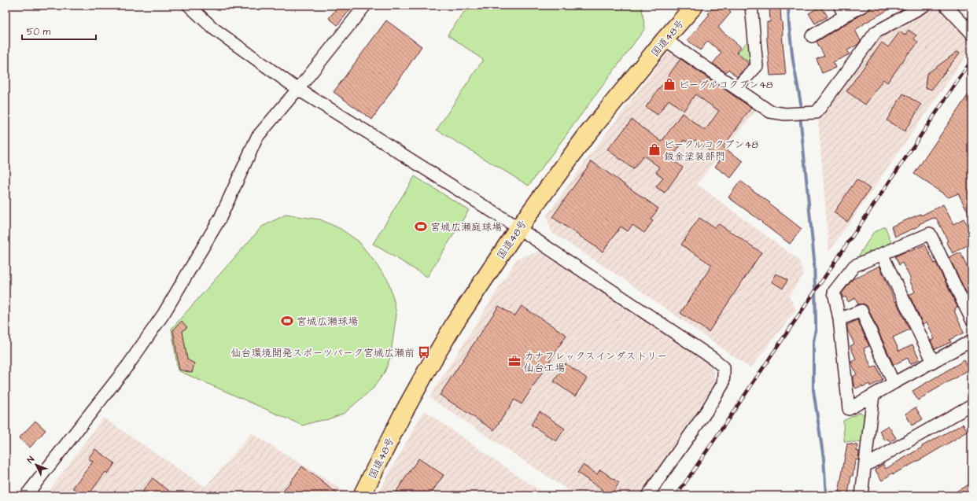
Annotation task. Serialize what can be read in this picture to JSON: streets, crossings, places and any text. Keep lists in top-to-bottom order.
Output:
{
  "streets": {
    "highway": ["国道48号"]
  },
  "places": {
    "shop": ["ビーグルコクブン48", "ビークルコクブン48 鈑金塗装部門"],
    "sports": ["宮城広瀬庭球場", "宮城広瀬球場"],
    "bus stop": ["仙台環境開発スポーツパーク宮城広瀬前"],
    "office": ["カナフレックスインダストリー 仙台工場"]
  },
  "scale_bar": "50 m",
  "north": "top left"
}
